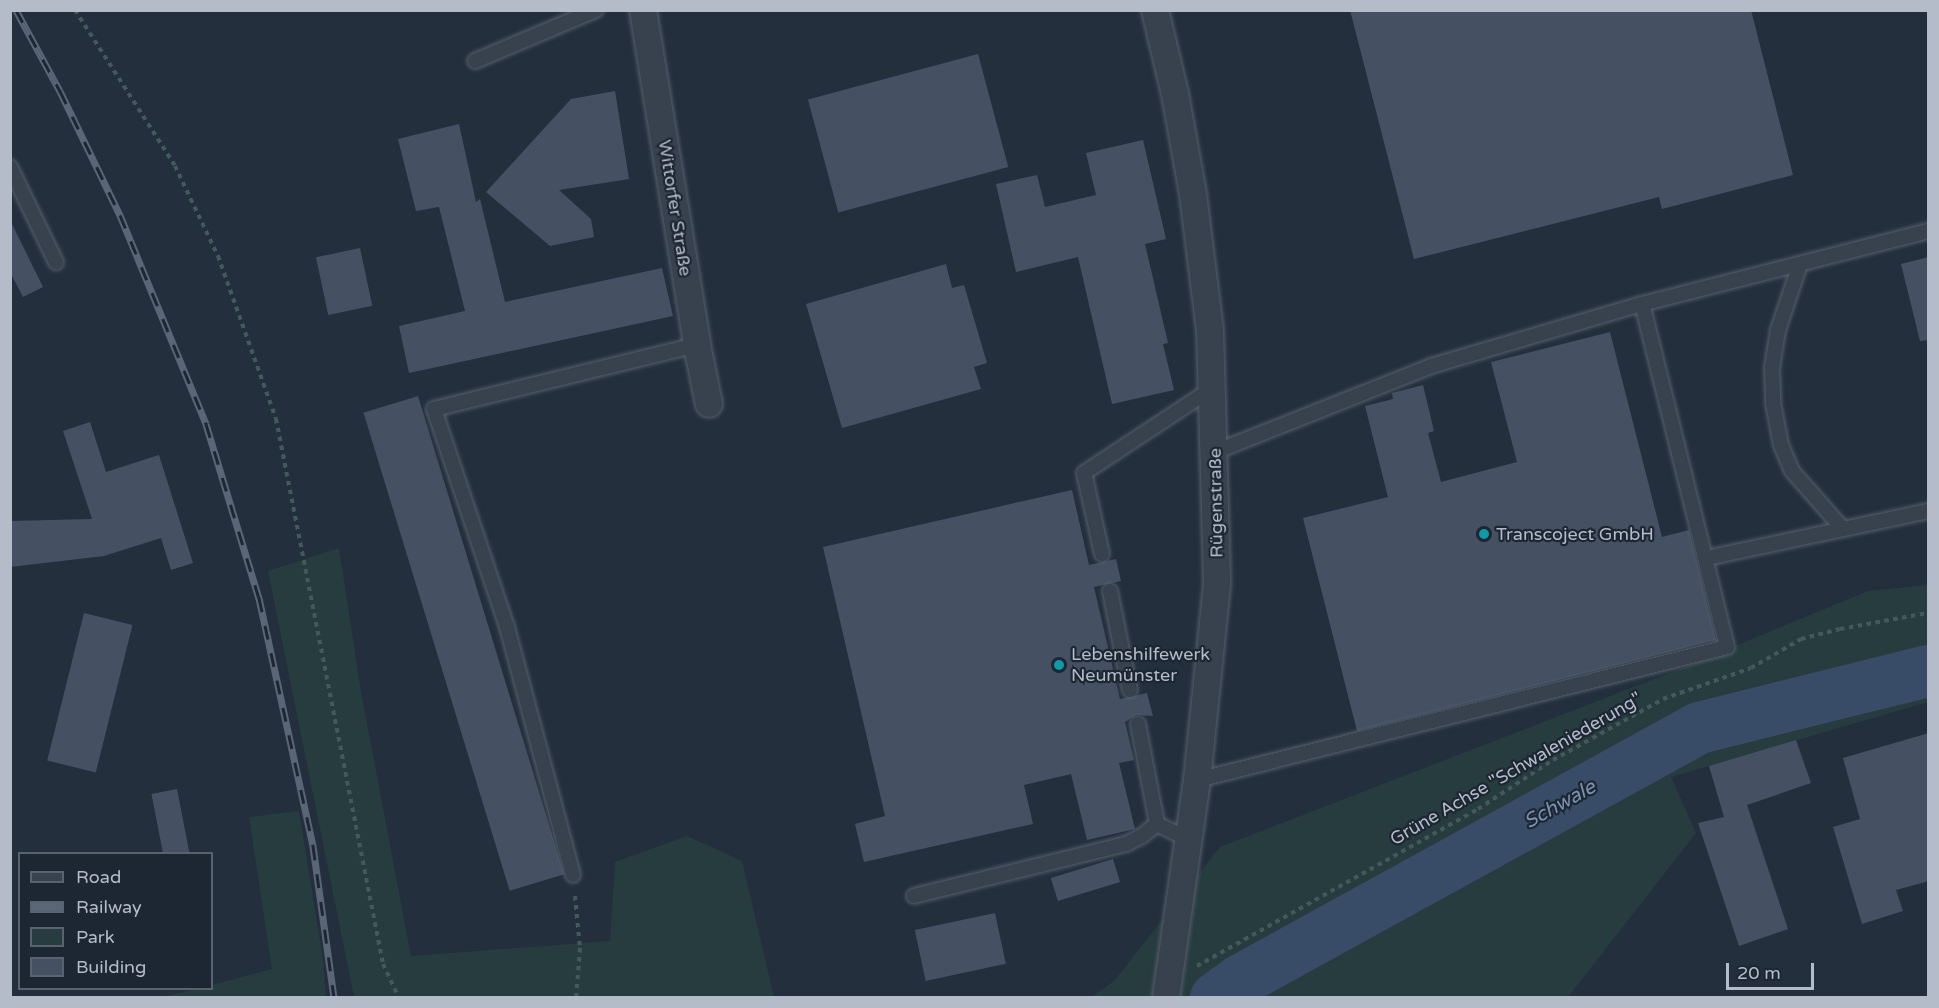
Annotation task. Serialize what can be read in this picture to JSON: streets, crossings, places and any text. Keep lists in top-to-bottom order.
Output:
{
  "streets": {
    "street": ["Wittorfer Straße", "Rügenstraße"],
    "path": ["Grüne Achse \"Schwaleniederung\""]
  },
  "crossings": [
    ["Rügenstraße", "Grüne Achse \"Schwaleniederung\""]
  ],
  "water": ["Schwale"],
  "places": ["Transcoject GmbH", "Lebenshilfewerk Neumünster"],
  "legend": [
    "Road",
    "Railway",
    "Park",
    "Building"
  ],
  "scale_bar": "20 m"
}
